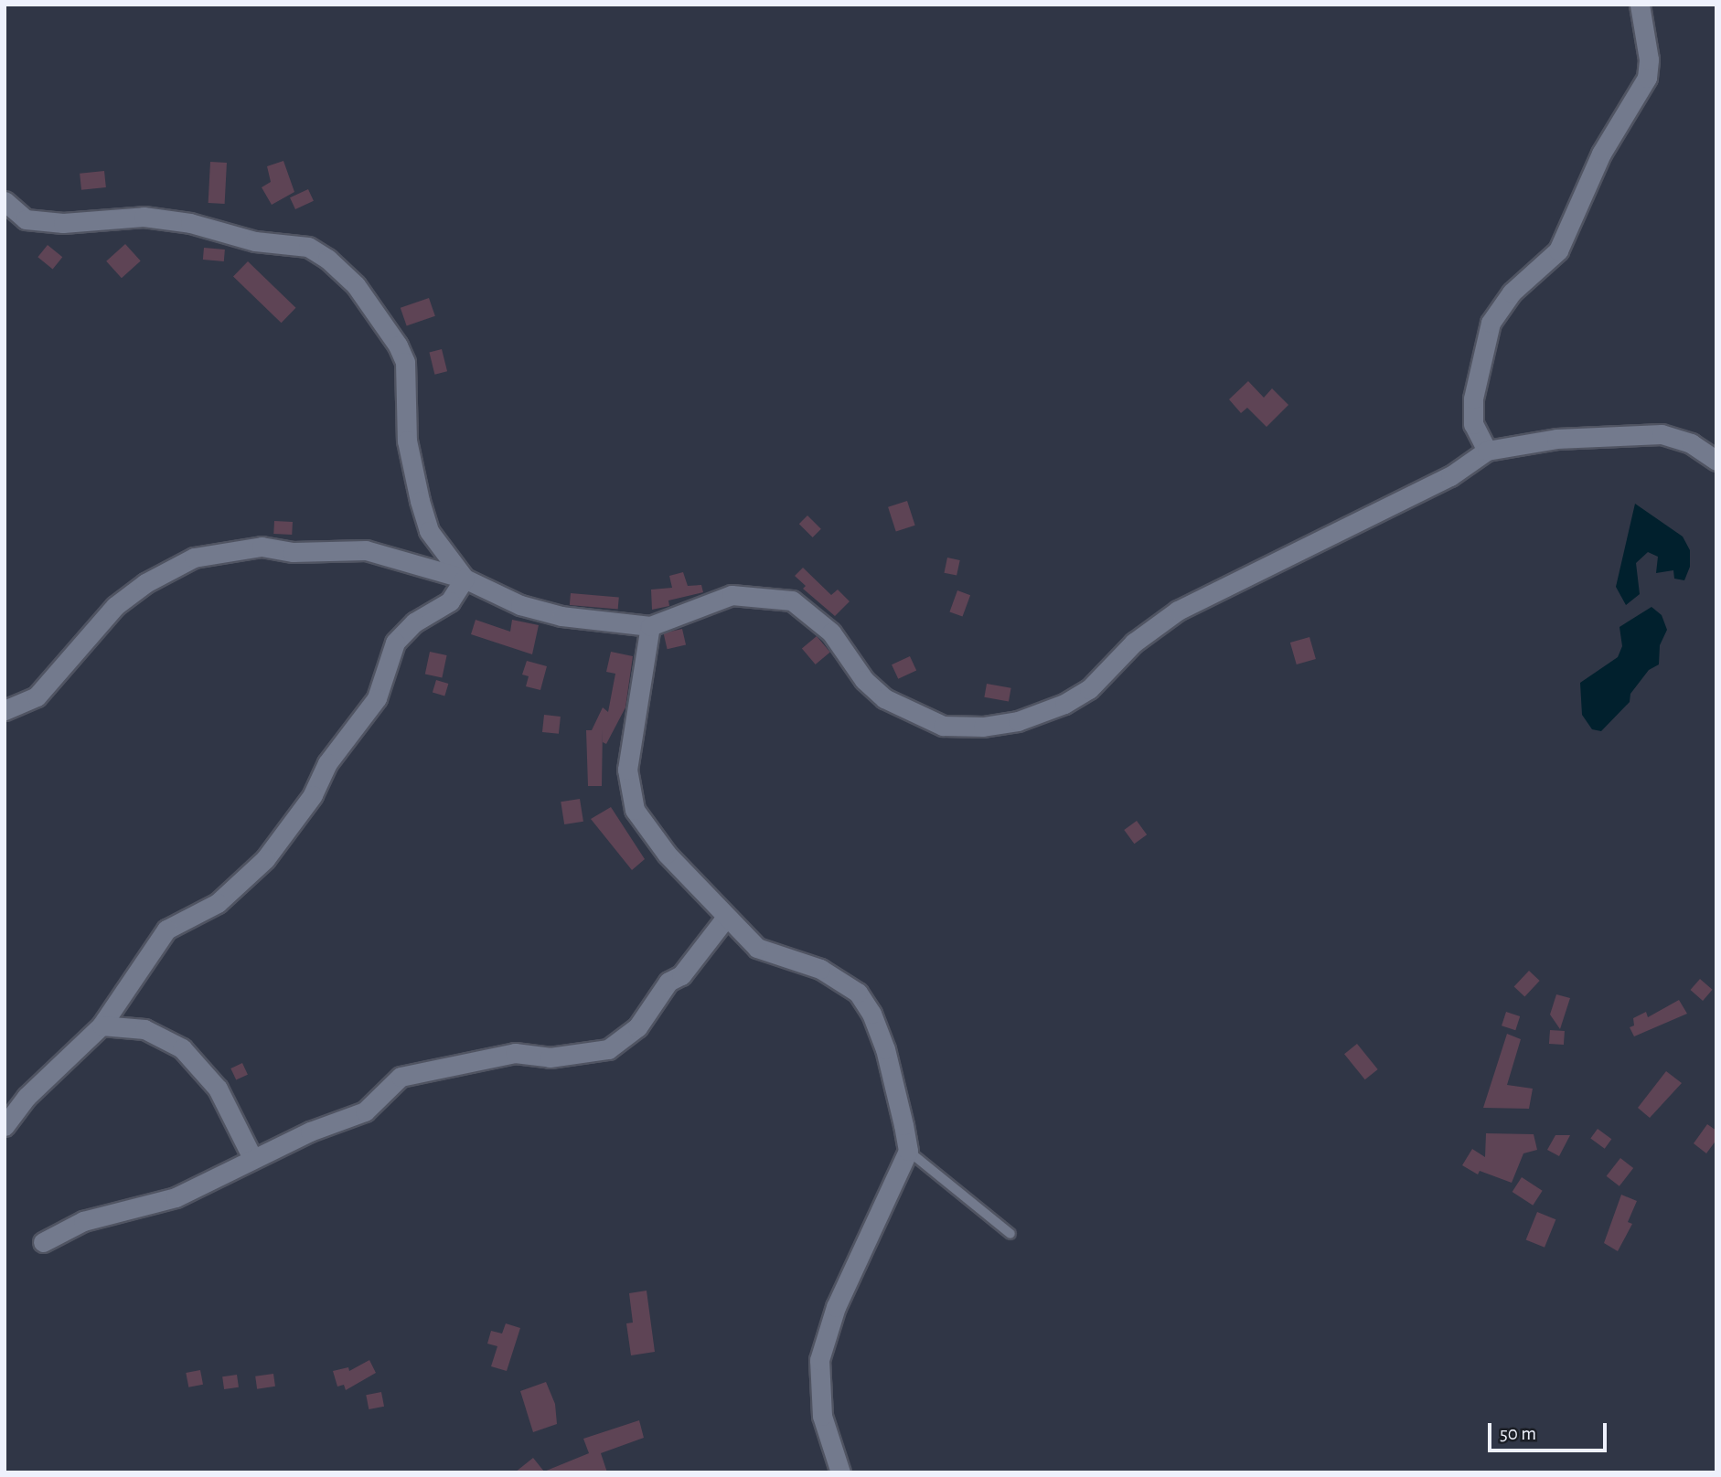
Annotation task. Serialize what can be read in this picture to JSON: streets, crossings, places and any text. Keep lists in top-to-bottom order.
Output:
{
  "scale_bar": "50 m"
}
